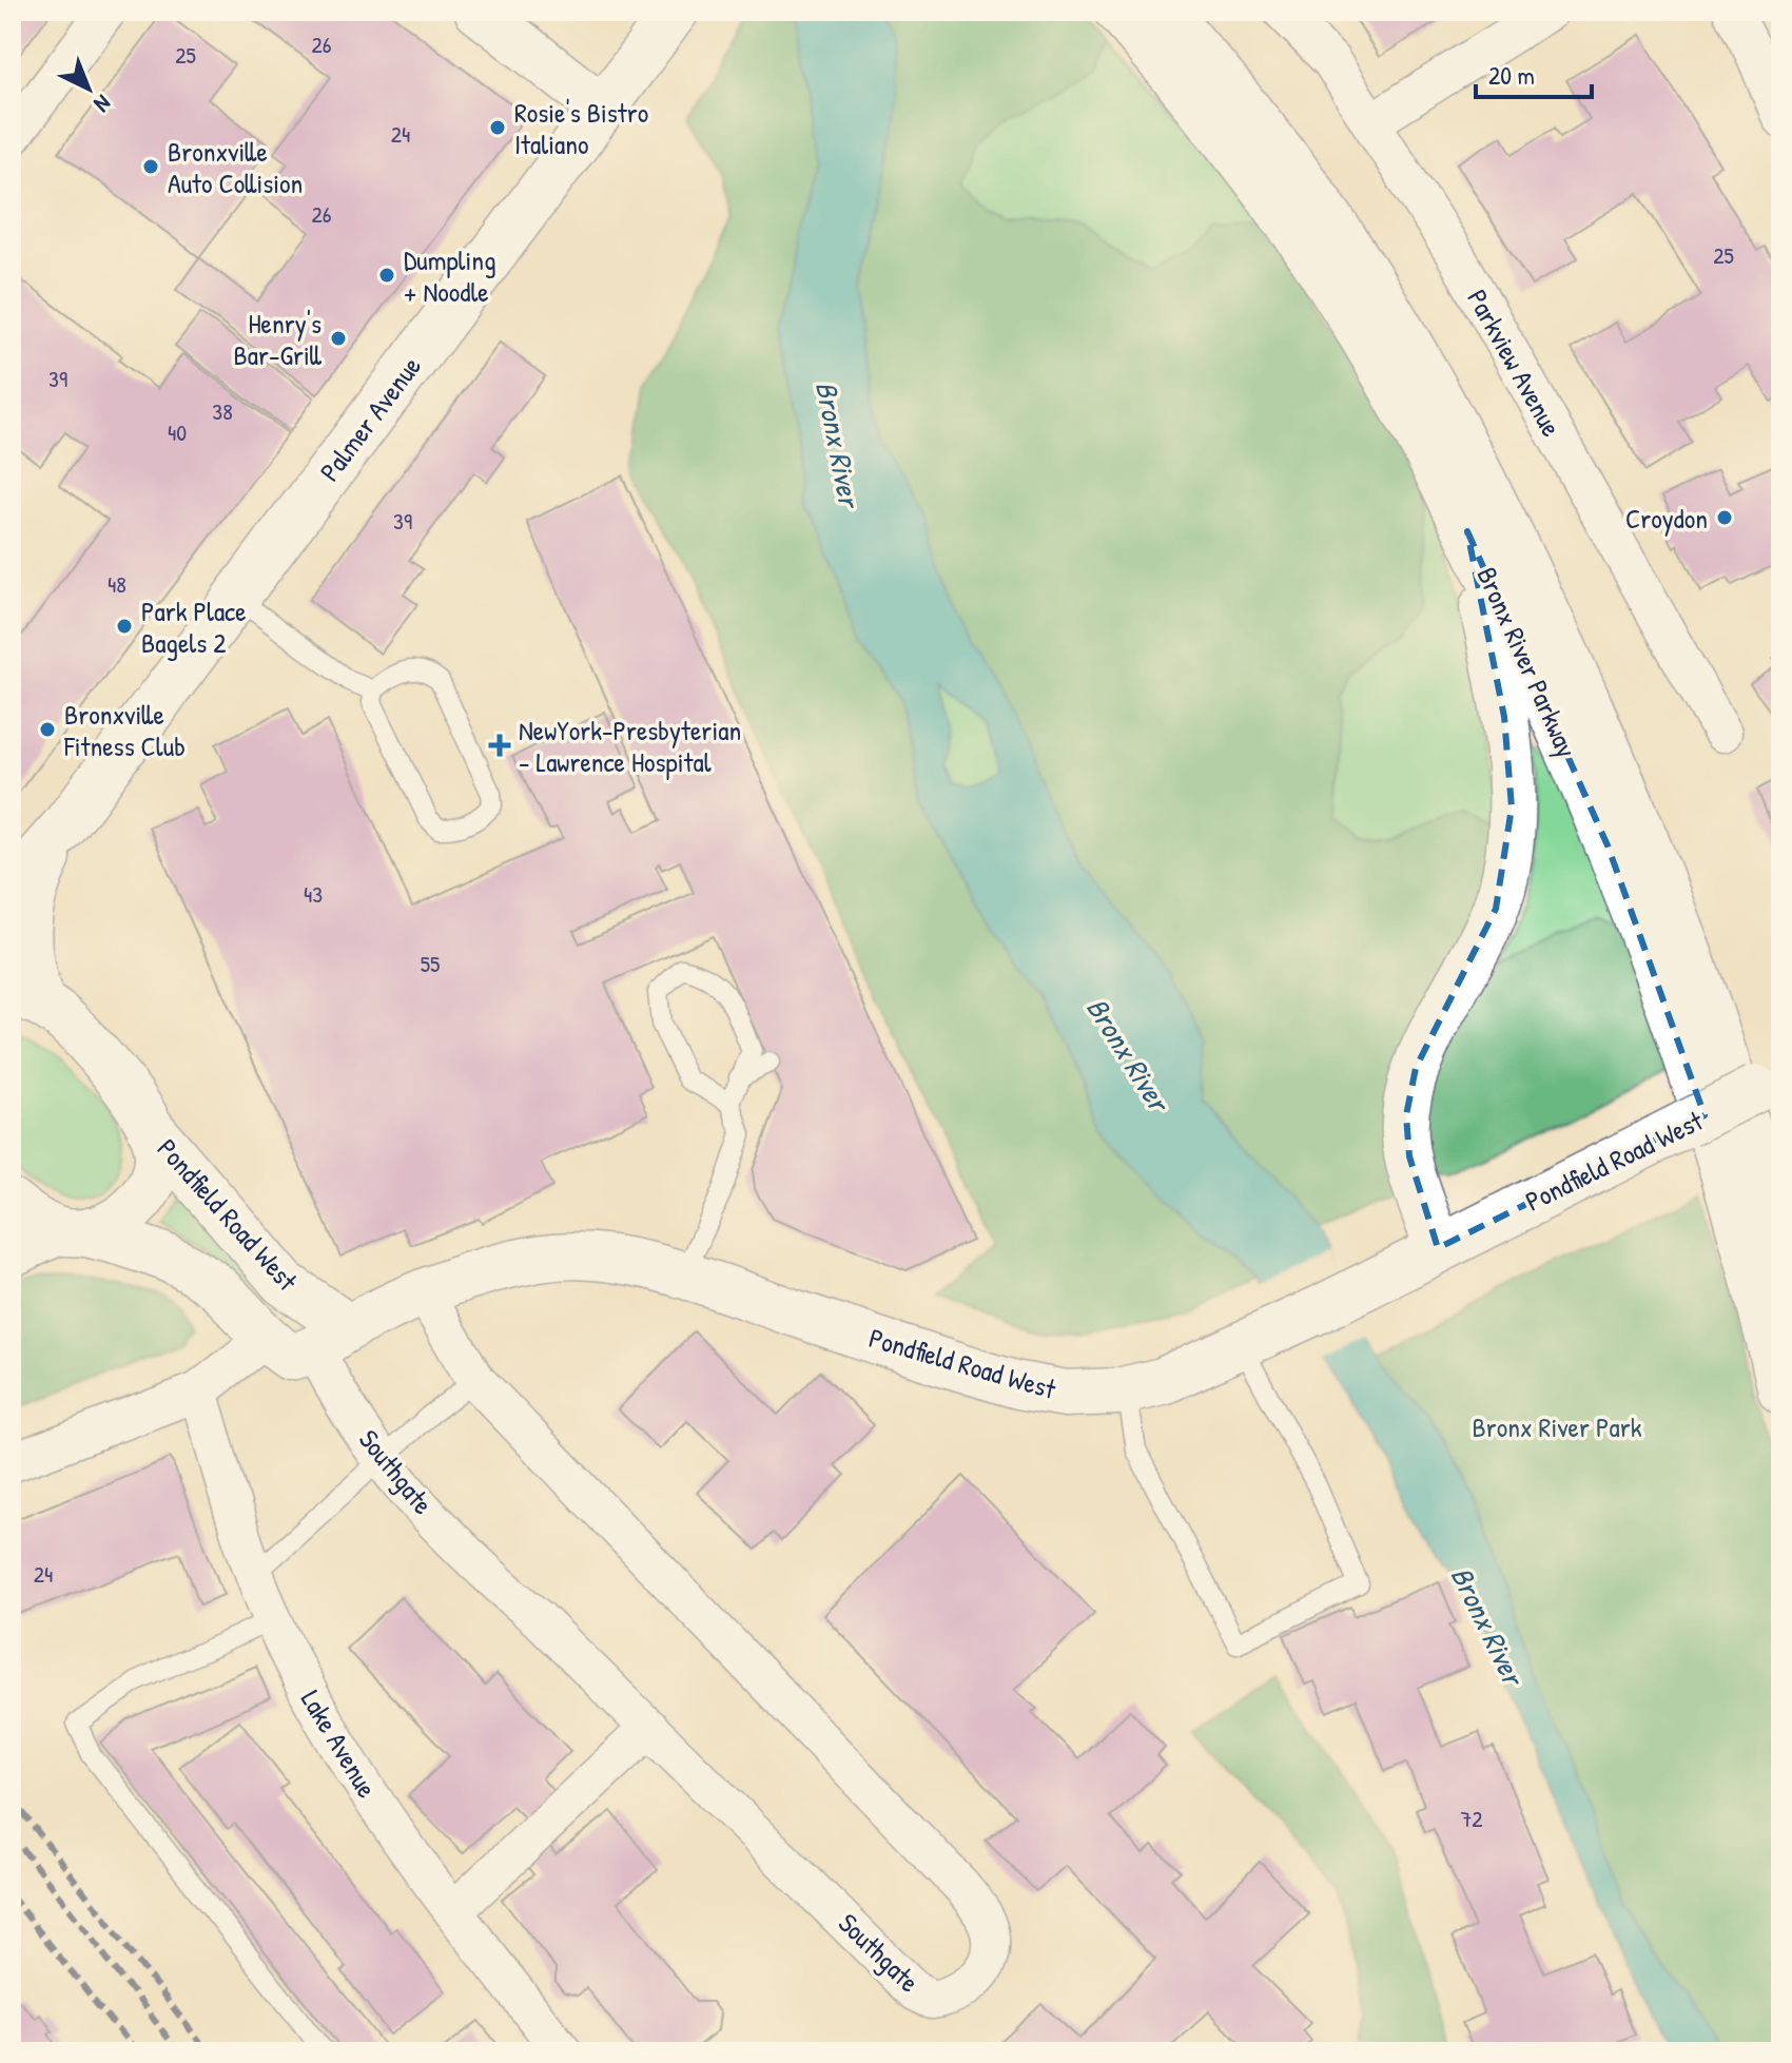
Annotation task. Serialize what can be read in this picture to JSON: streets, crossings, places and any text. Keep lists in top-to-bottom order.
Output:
{
  "streets": {
    "main road": ["Palmer Avenue", "Bronx River Parkway", "Pondfield Road West"],
    "street": ["Parkview Avenue", "Southgate", "Lake Avenue"]
  },
  "crossings": [
    ["Palmer Avenue", "Pondfield Road West"],
    ["Pondfield Road West", "Southgate"]
  ],
  "water": ["Bronx River"],
  "parks": ["Bronx River Park"],
  "places": {
    "other": [
      "Rosie's Bistro Italiano",
      "Bronxville Auto Collision",
      "Dumpling + Noodle",
      "Henry's Bar-Grill",
      "Croydon",
      "Park Place Bagels 2",
      "Bronxville Fitness Club"
    ],
    "health": ["NewYork-Presbyterian - Lawrence Hospital"]
  },
  "house_numbers": [
    "26",
    "25",
    "24",
    "26",
    "25",
    "39",
    "38",
    "40",
    "39",
    "48",
    "43",
    "55",
    "24",
    "72"
  ],
  "scale_bar": "20 m",
  "north": "bottom right"
}
